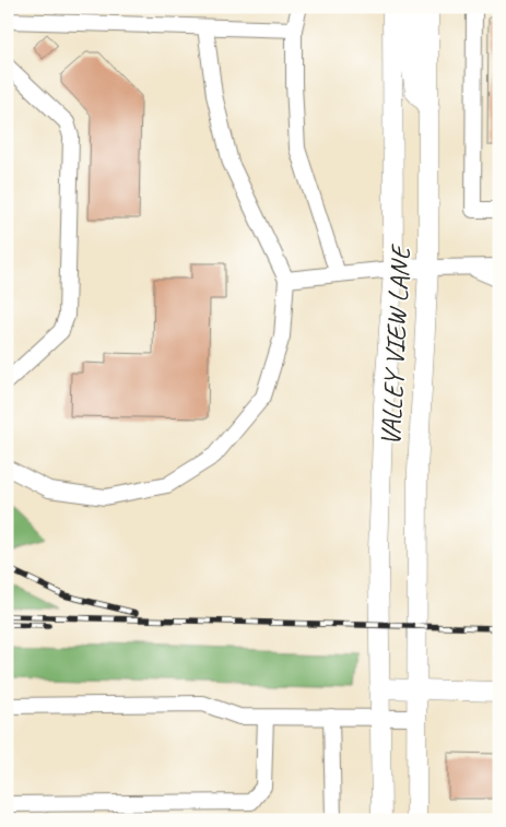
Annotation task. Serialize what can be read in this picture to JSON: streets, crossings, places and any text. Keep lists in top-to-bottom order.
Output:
{
  "streets": {
    "main road": ["VALLEY VIEW LANE"]
  }
}
